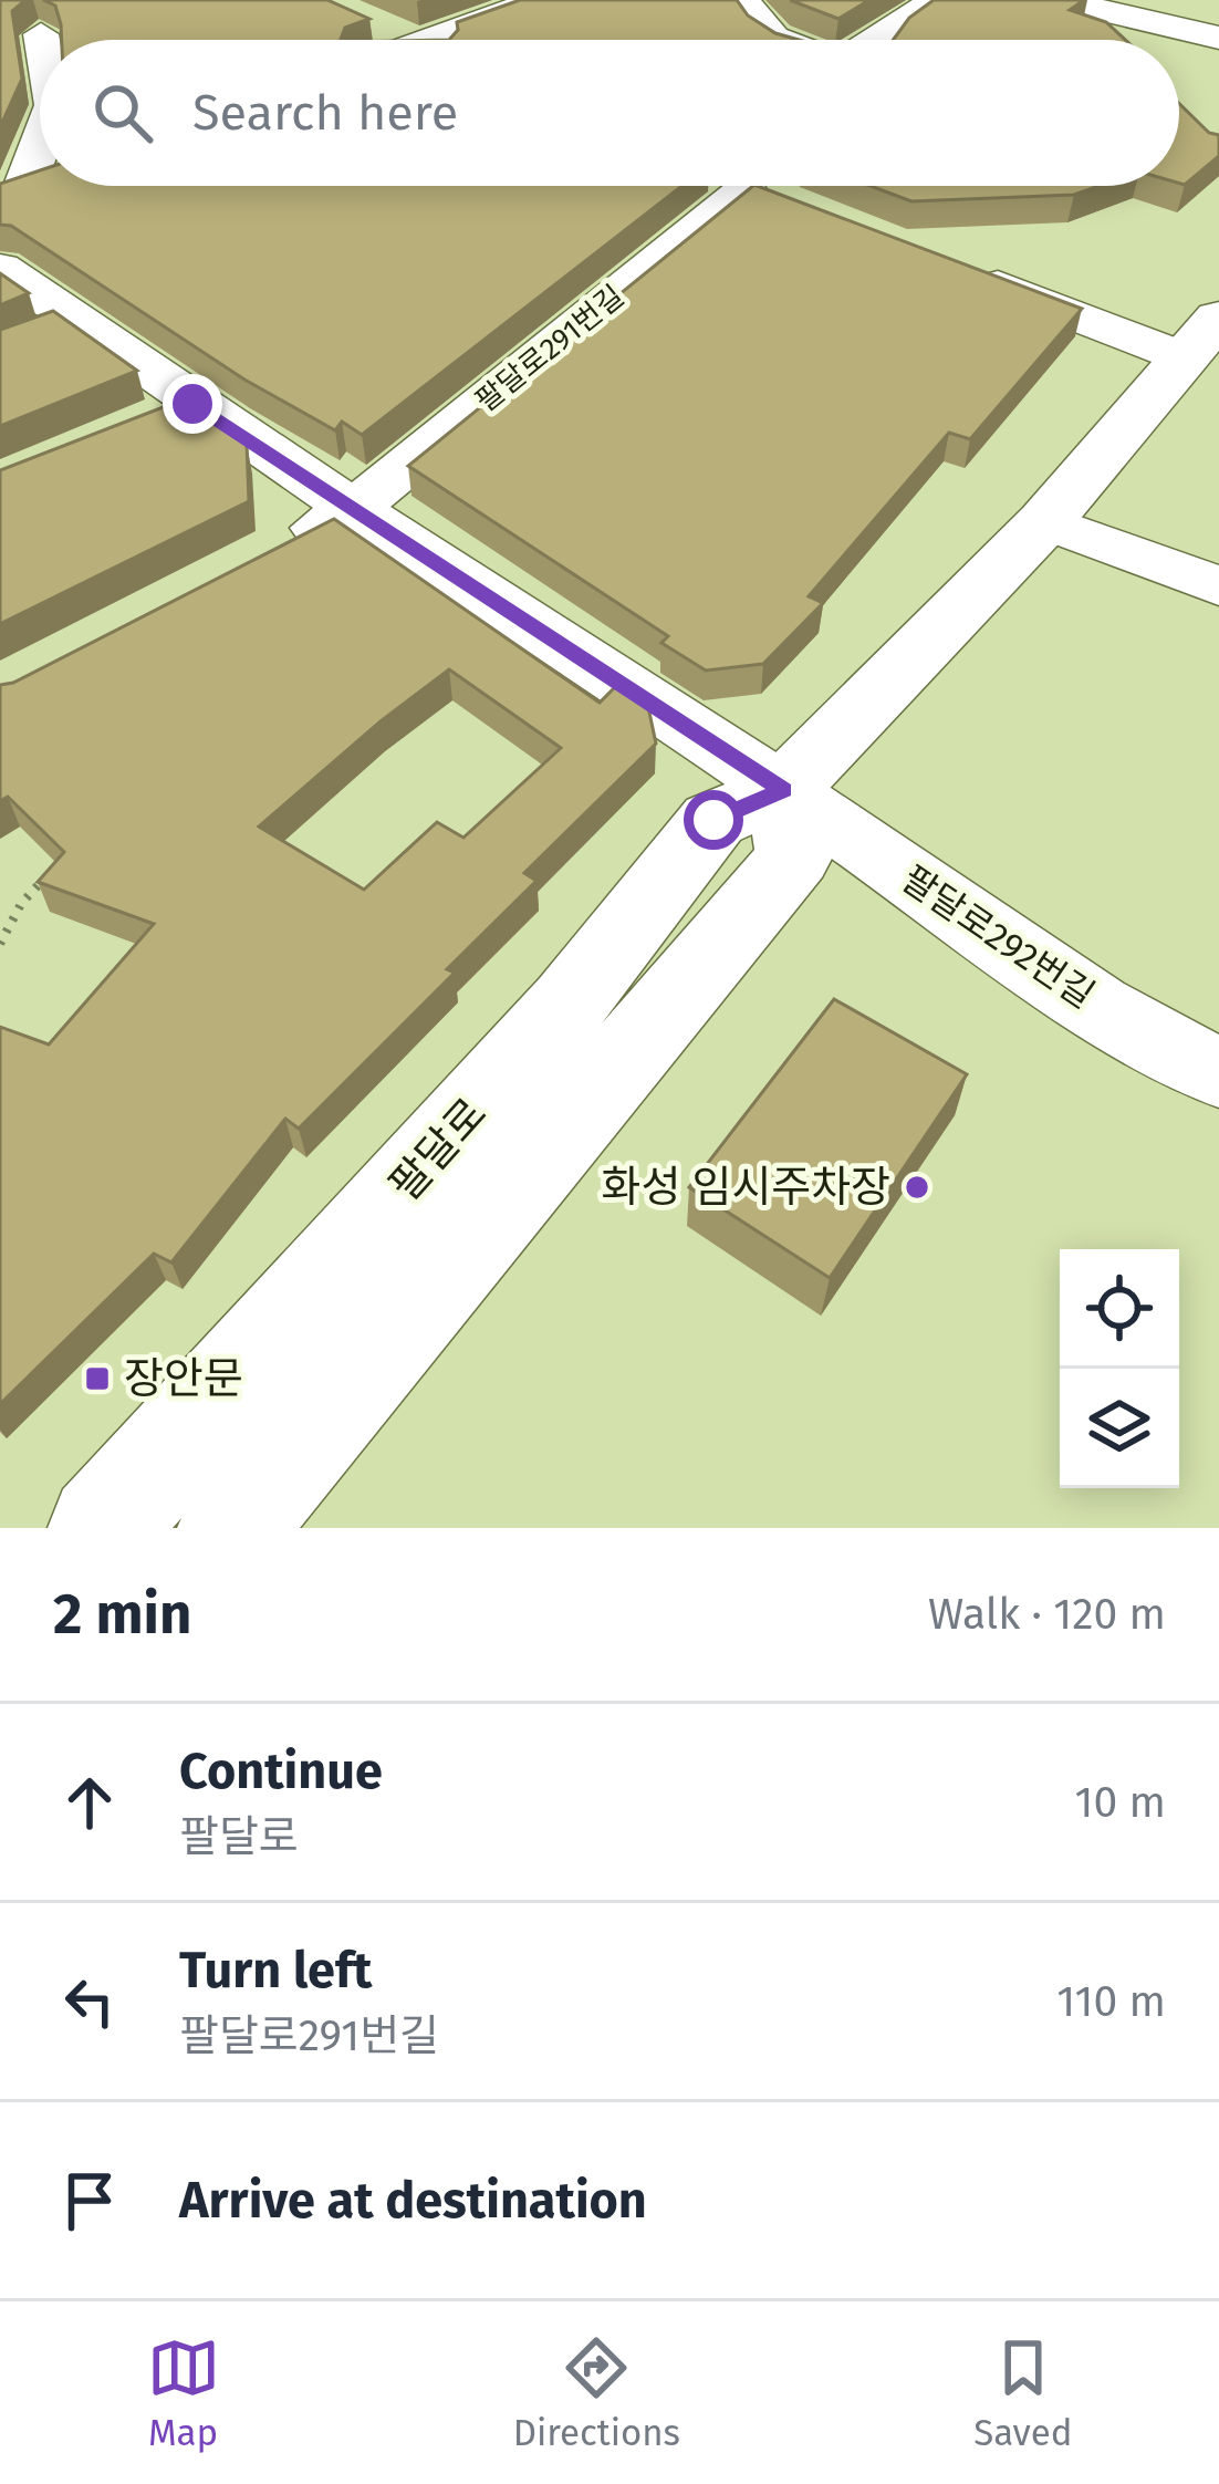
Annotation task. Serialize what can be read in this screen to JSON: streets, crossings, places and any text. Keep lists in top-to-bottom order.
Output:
{
  "streets": {
    "main road": ["팔달로"],
    "street": ["팔달로291번길", "팔달로292번길"]
  },
  "crossings": [
    ["팔달로292번길", "팔달로"]
  ],
  "places": {
    "other": ["화성 임시주차장"],
    "transit": ["장안문"]
  },
  "page": {
    "search": "Search here",
    "heading": ["2 min", "Walk · 120 m"],
    "list": [
      ["Continue", "팔달로", "10 m"],
      ["Turn left", "팔달로291번길", "110 m"],
      "Arrive at destination"
    ],
    "nav": ["Map", "Directions", "Saved"]
  }
}
